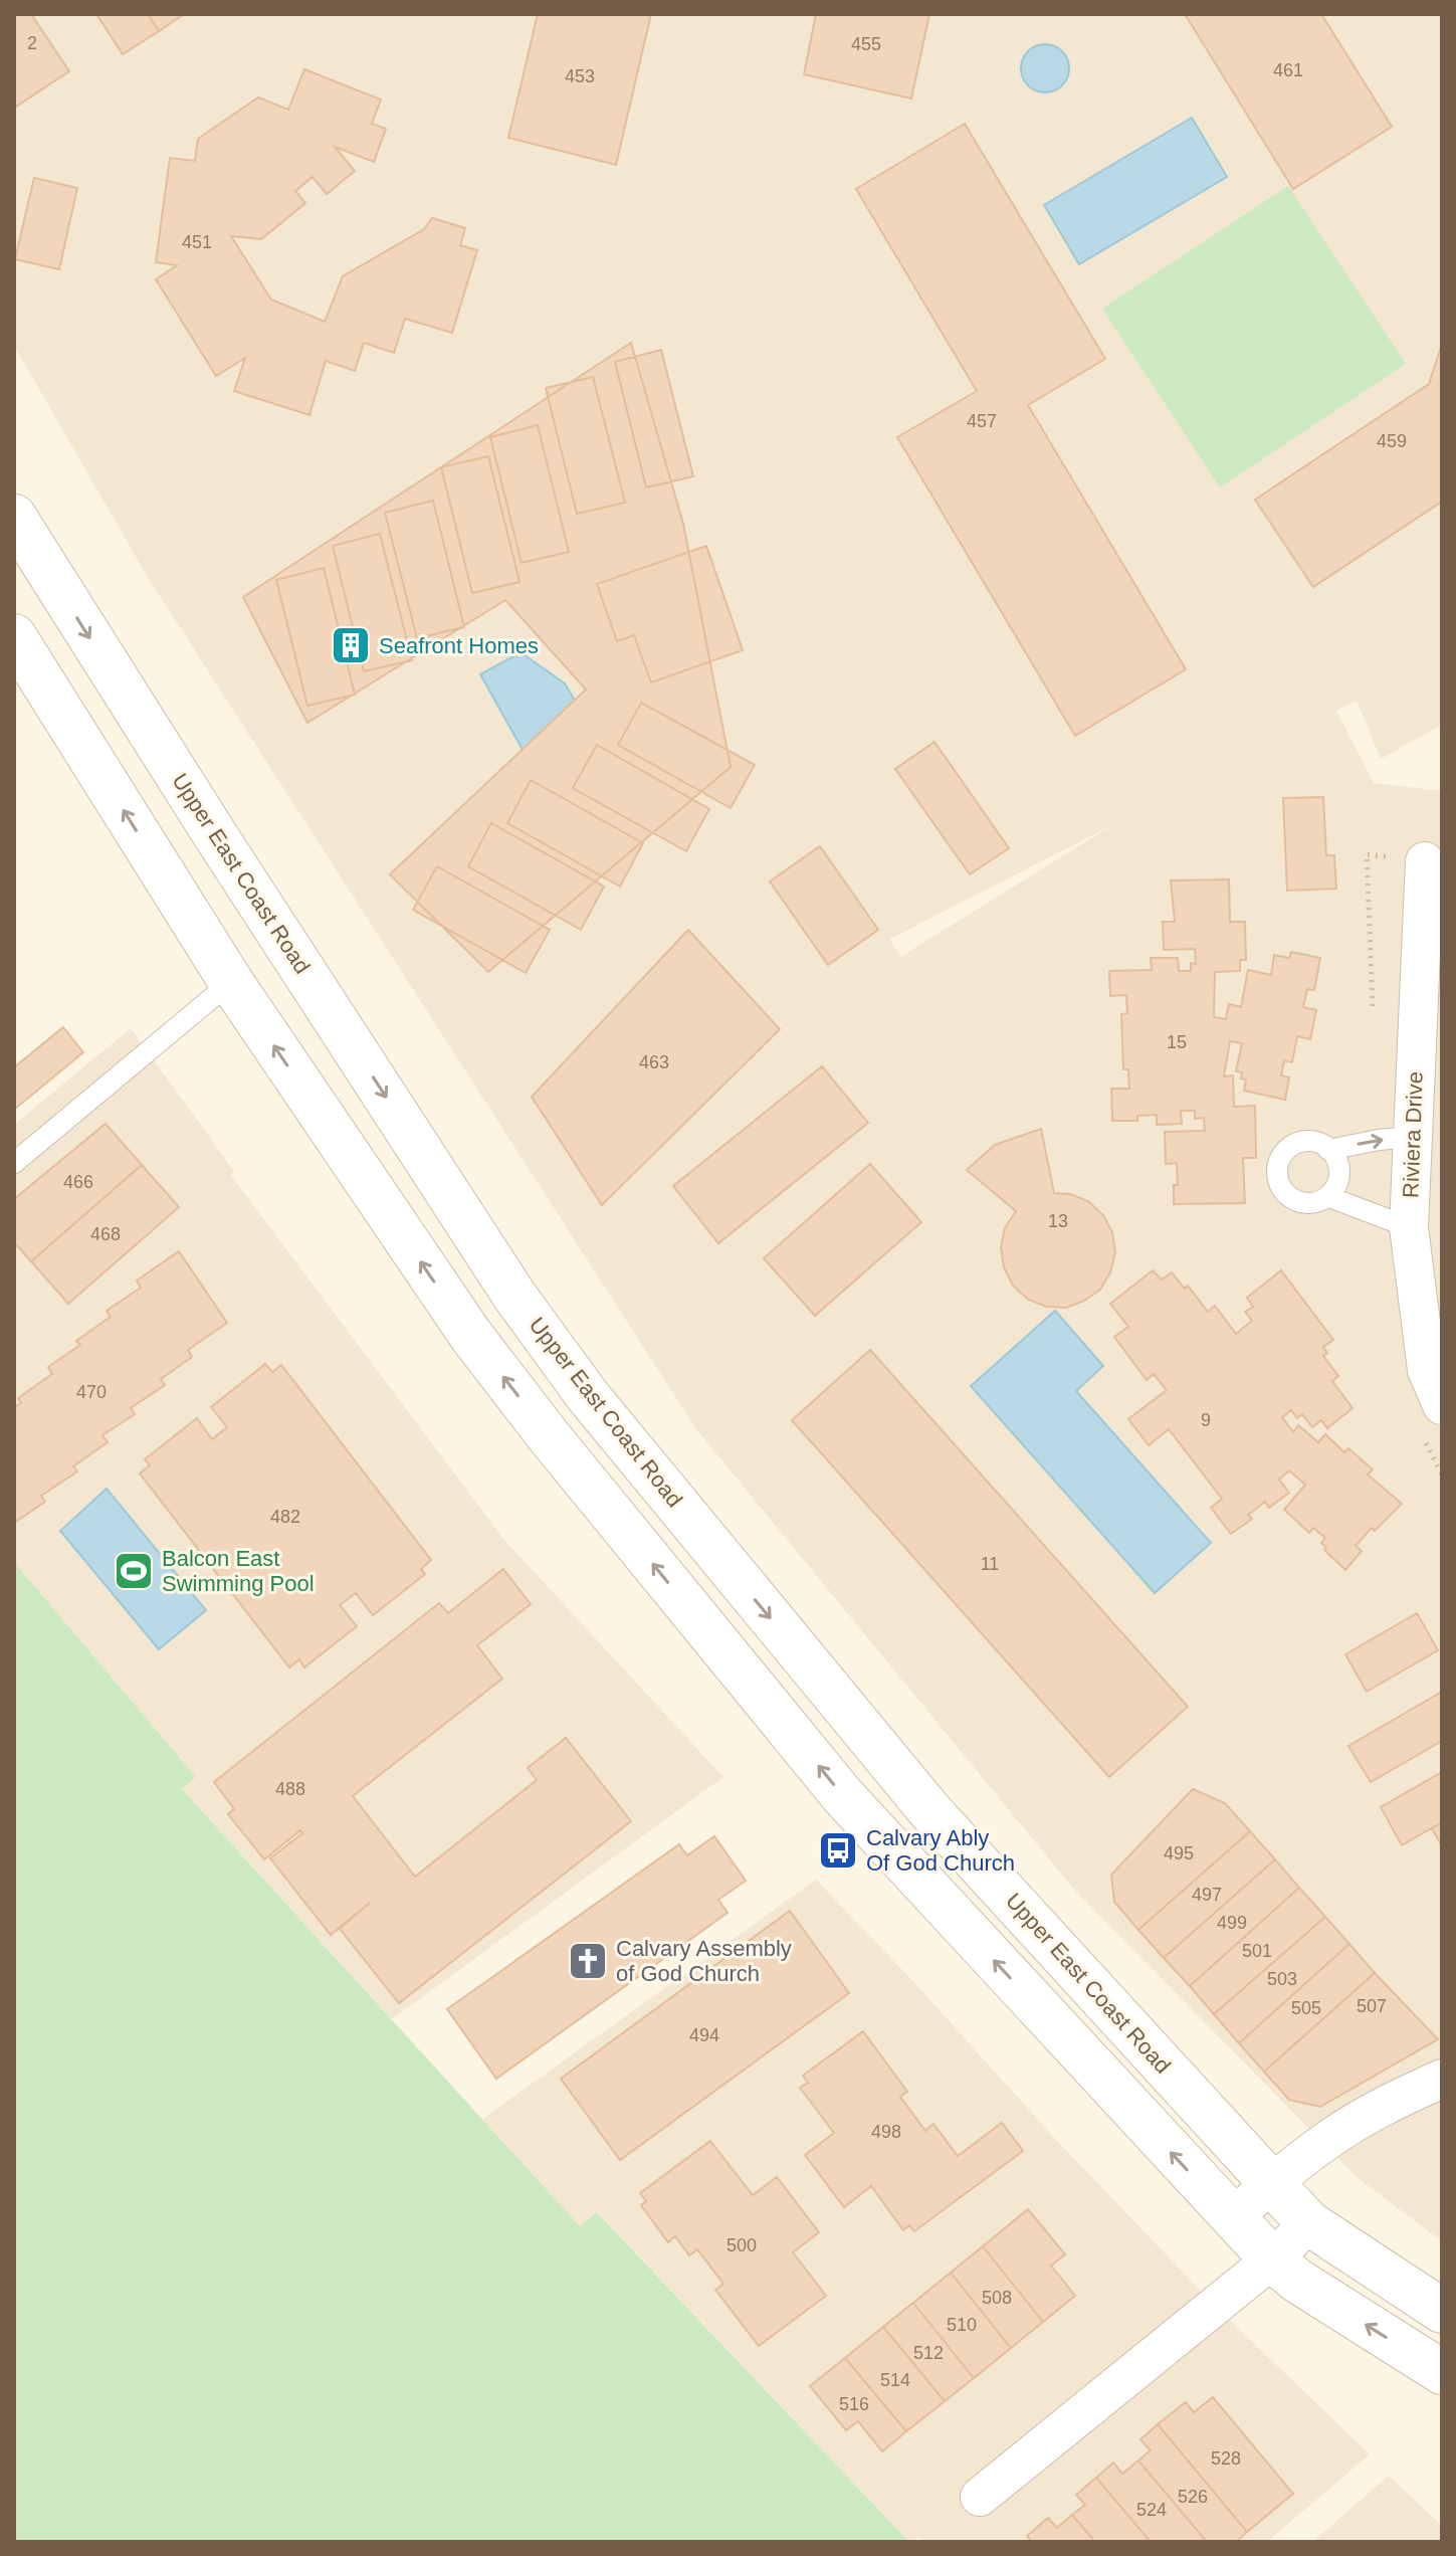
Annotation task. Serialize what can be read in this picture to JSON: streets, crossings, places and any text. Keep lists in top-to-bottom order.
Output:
{
  "streets": {
    "main road": ["Upper East Coast Road"],
    "street": ["Riviera Drive"]
  },
  "places": {
    "building": ["Seafront Homes"],
    "sports": ["Balcon East Swimming Pool"],
    "bus stop": ["Calvary Ably Of God Church"],
    "church": ["Calvary Assembly of God Church"]
  },
  "house_numbers": [
    "2",
    "455",
    "461",
    "453",
    "451",
    "457",
    "459",
    "15",
    "463",
    "466",
    "13",
    "468",
    "470",
    "9",
    "482",
    "11",
    "488",
    "495",
    "497",
    "499",
    "501",
    "503",
    "507",
    "505",
    "494",
    "498",
    "500",
    "508",
    "510",
    "512",
    "514",
    "516",
    "528",
    "526",
    "524"
  ]
}
